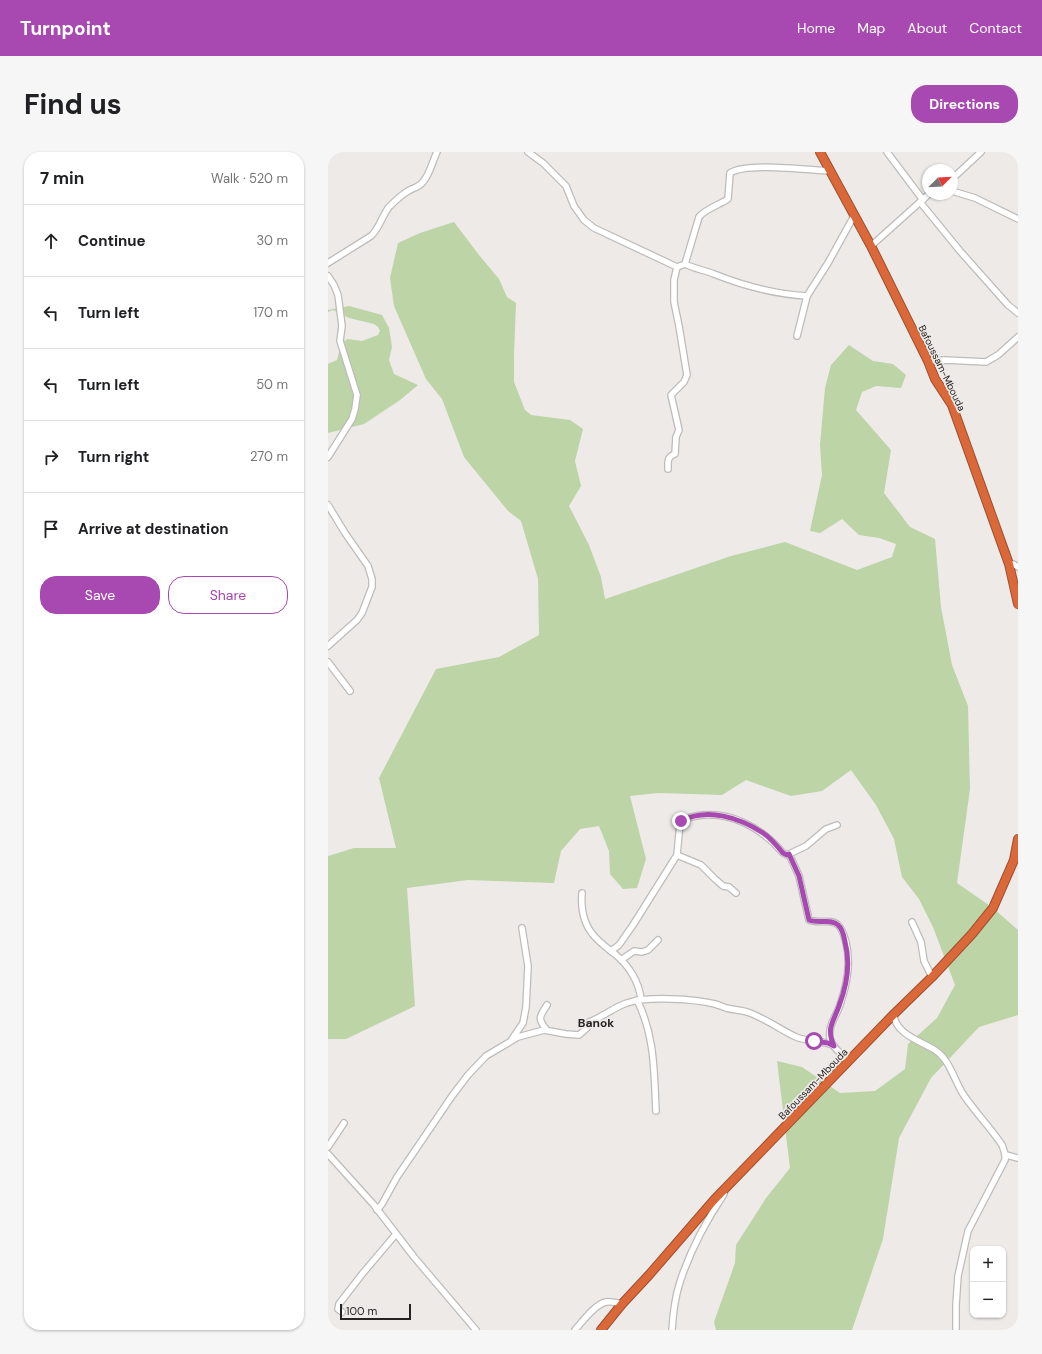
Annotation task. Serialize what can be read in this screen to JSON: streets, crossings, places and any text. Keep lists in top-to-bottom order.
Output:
{
  "streets": {
    "highway": ["Bafoussam-Mbouda"]
  },
  "districts": ["Banok"],
  "scale_bar": "100 m",
  "north": "top right",
  "page": {
    "header": "Turnpoint",
    "nav": [
      "Home",
      "Map",
      "About",
      "Contact"
    ],
    "buttons": [
      "Directions",
      ["Save", "Share"]
    ],
    "title": "Find us",
    "heading": ["7 min", "Walk · 520 m"],
    "list": [
      ["Continue", "30 m"],
      ["Turn left", "170 m"],
      ["Turn left", "50 m"],
      ["Turn right", "270 m"],
      "Arrive at destination"
    ],
    "map_buttons": ["+", "−"],
    "scale": "100 m"
  }
}
